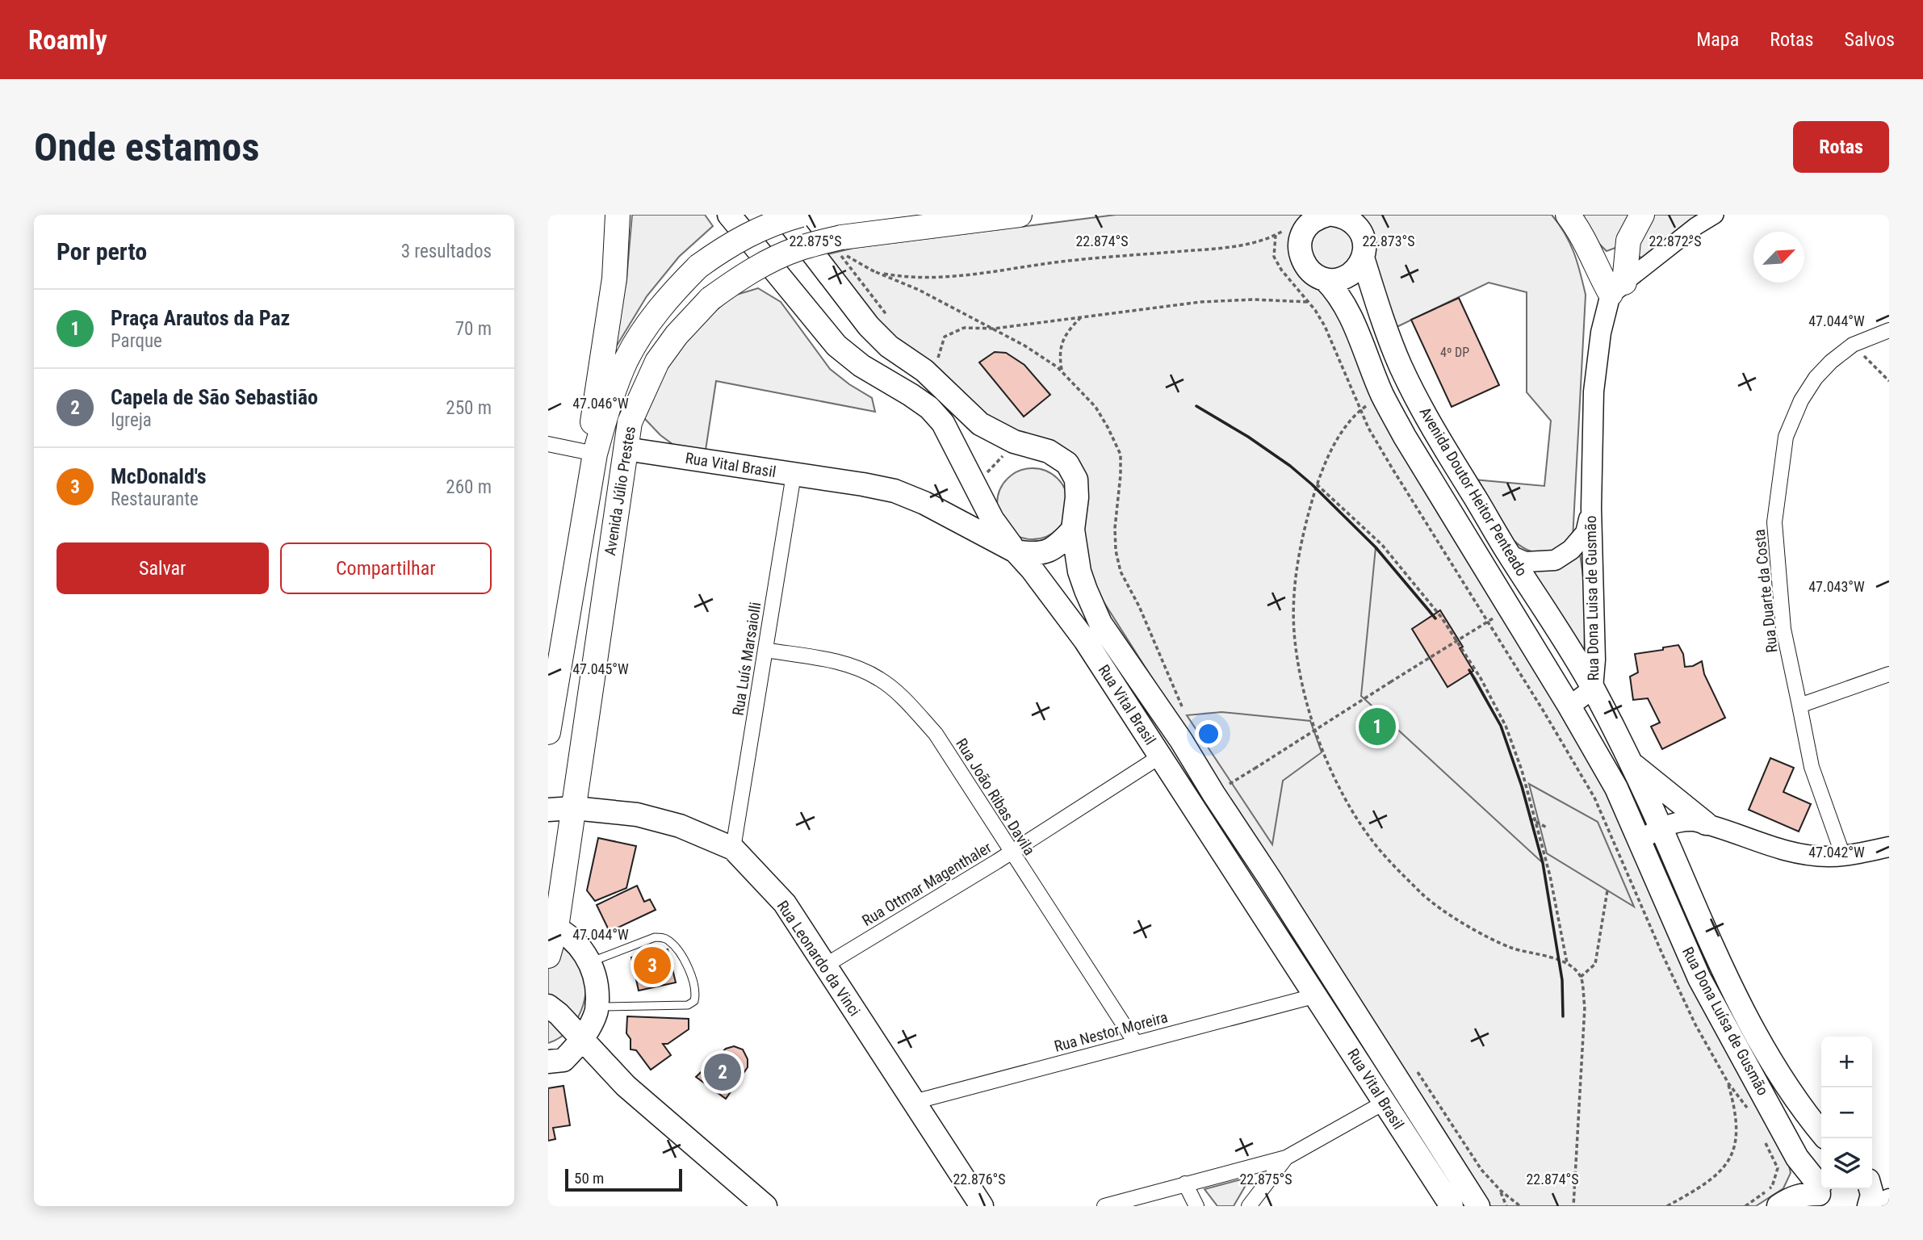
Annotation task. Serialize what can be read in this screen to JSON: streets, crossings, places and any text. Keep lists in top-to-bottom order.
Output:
{
  "streets": {
    "highway": ["Avenida Júlio Prestes"],
    "main road": [
      "Rua Vital Brasil",
      "Avenida Doutor Heitor Penteado",
      "Rua Dona Luisa de Gusmão",
      "Rua Leonardo da Vinci",
      "Rua Dona Luísa de Gusmão"
    ],
    "street": [
      "Rua Duarte da Costa",
      "Rua Luís Marsaiolli",
      "Rua João Ribas Davila",
      "Rua Ottmar Magenthaler",
      "Rua Nestor Moreira"
    ]
  },
  "crossings": [
    ["Rua Vital Brasil", "Avenida Júlio Prestes"],
    ["Rua Vital Brasil", "Rua Luís Marsaiolli"],
    ["Rua Vital Brasil", "Rua Ottmar Magenthaler"],
    ["Rua Vital Brasil", "Rua Nestor Moreira"],
    ["Avenida Júlio Prestes", "Rua Leonardo da Vinci"],
    ["Avenida Doutor Heitor Penteado", "Rua Dona Luisa de Gusmão"],
    ["Avenida Doutor Heitor Penteado", "Rua Dona Luísa de Gusmão"],
    ["Rua Dona Luisa de Gusmão", "Rua Dona Luísa de Gusmão"],
    ["Rua Luís Marsaiolli", "Rua João Ribas Davila"],
    ["Rua Luís Marsaiolli", "Rua Leonardo da Vinci"],
    ["Rua João Ribas Davila", "Rua Ottmar Magenthaler"],
    ["Rua João Ribas Davila", "Rua Nestor Moreira"],
    ["Rua Ottmar Magenthaler", "Rua Leonardo da Vinci"],
    ["Rua Leonardo da Vinci", "Rua Nestor Moreira"]
  ],
  "house_numbers": ["4º DP"],
  "scale_bar": "50 m",
  "north": "top right",
  "page": {
    "header": "Roamly",
    "nav": ["Mapa", "Rotas", "Salvos"],
    "buttons": [
      "Rotas",
      ["Salvar", "Compartilhar"]
    ],
    "title": "Onde estamos",
    "heading": ["Por perto", "3 resultados"],
    "list": [
      {
        "mark": "1",
        "name": "Praça Arautos da Paz",
        "note": "Parque",
        "value": "70 m"
      },
      {
        "mark": "2",
        "name": "Capela de São Sebastião",
        "note": "Igreja",
        "value": "250 m"
      },
      {
        "mark": "3",
        "name": "McDonald's",
        "note": "Restaurante",
        "value": "260 m"
      }
    ],
    "pins": ["1", "3", "2"],
    "map_buttons": ["+", "−"],
    "scale": "50 m"
  },
  "coordinates": [
    "22.875°S",
    "22.874°S",
    "22.873°S",
    "22.872°S",
    "47.044°W",
    "47.046°W",
    "47.043°W",
    "47.045°W",
    "47.042°W",
    "22.876°S"
  ]
}
